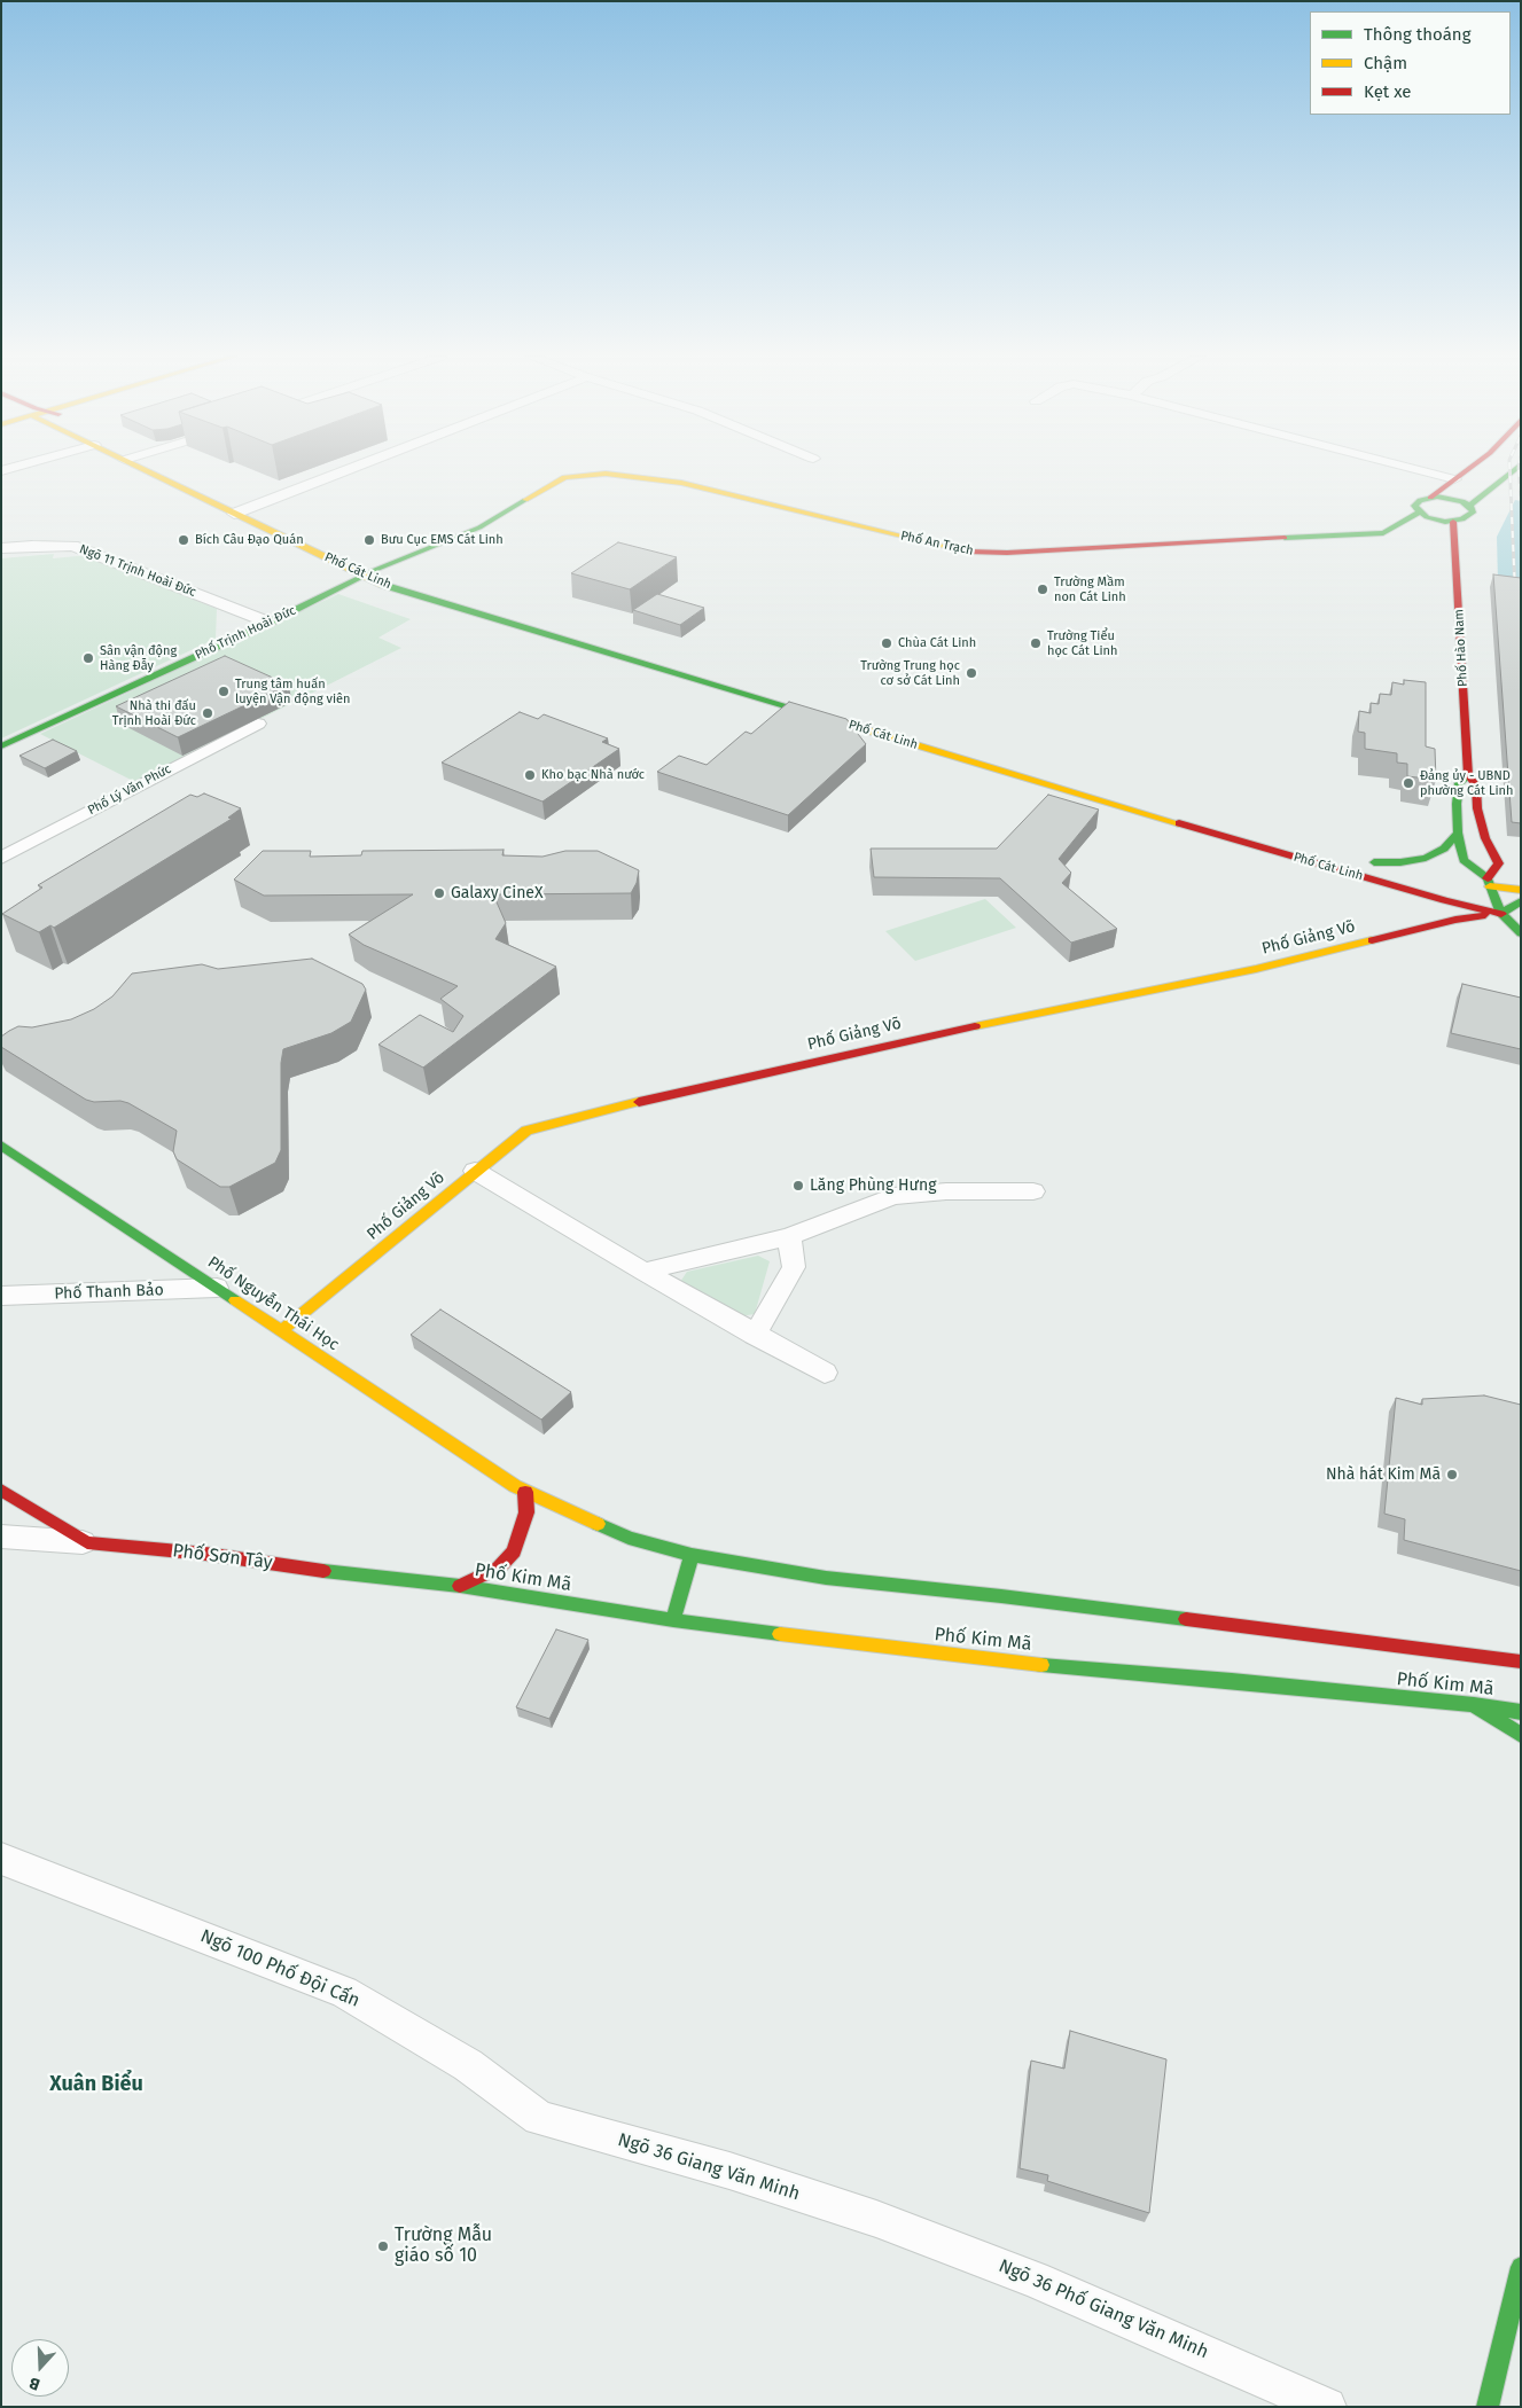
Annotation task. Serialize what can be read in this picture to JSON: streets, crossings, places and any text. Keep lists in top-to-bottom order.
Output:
{
  "streets": {
    "main road": [
      "Phố An Trạch",
      "Phố Cát Linh",
      "Phố Trịnh Hoài Đức",
      "Phố Hào Nam",
      "Phố Giảng Võ",
      "Phố Nguyễn Thái Học",
      "Phố Sơn Tây",
      "Phố Kim Mã"
    ],
    "street": [
      "Ngõ 11 Trịnh Hoài Đức",
      "Phố Lý Văn Phức",
      "Phố Thanh Bảo",
      "Ngõ 100 Phố Đội Cấn",
      "Ngõ 36 Giang Văn Minh",
      "Ngõ 36 Phố Giang Văn Minh"
    ]
  },
  "crossings": [
    ["Phố An Trạch", "Phố Cát Linh"],
    ["Phố An Trạch", "Phố Trịnh Hoài Đức"],
    ["Ngõ 11 Trịnh Hoài Đức", "Phố Trịnh Hoài Đức"],
    ["Phố Cát Linh", "Phố Trịnh Hoài Đức"],
    ["Phố Cát Linh", "Phố Giảng Võ"],
    ["Phố Giảng Võ", "Phố Nguyễn Thái Học"],
    ["Phố Thanh Bảo", "Phố Nguyễn Thái Học"],
    ["Phố Nguyễn Thái Học", "Phố Kim Mã"],
    ["Phố Sơn Tây", "Phố Kim Mã"],
    ["Ngõ 100 Phố Đội Cấn", "Ngõ 36 Giang Văn Minh"],
    ["Ngõ 36 Giang Văn Minh", "Ngõ 36 Phố Giang Văn Minh"]
  ],
  "districts": ["Xuân Biểu"],
  "places": [
    "Bích Câu Đạo Quán",
    "Bưu Cục EMS Cát Linh",
    "Trường Mầm non Cát Linh",
    "Chùa Cát Linh",
    "Trường Tiểu học Cát Linh",
    "Sân vận động Hàng Đẫy",
    "Trường Trung học cơ sở Cát Linh",
    "Trung tâm huấn luyện Vận động viên",
    "Nhà thi đấu Trịnh Hoài Đức",
    "Kho bạc Nhà nước",
    "Đảng ủy - UBND phường Cát Linh",
    "Galaxy CineX",
    "Lăng Phùng Hưng",
    "Nhà hát Kim Mã",
    "Trường Mẫu giáo số 10"
  ],
  "legend": ["Thông thoáng", "Chậm", "Kẹt xe"],
  "north": "bottom"
}
